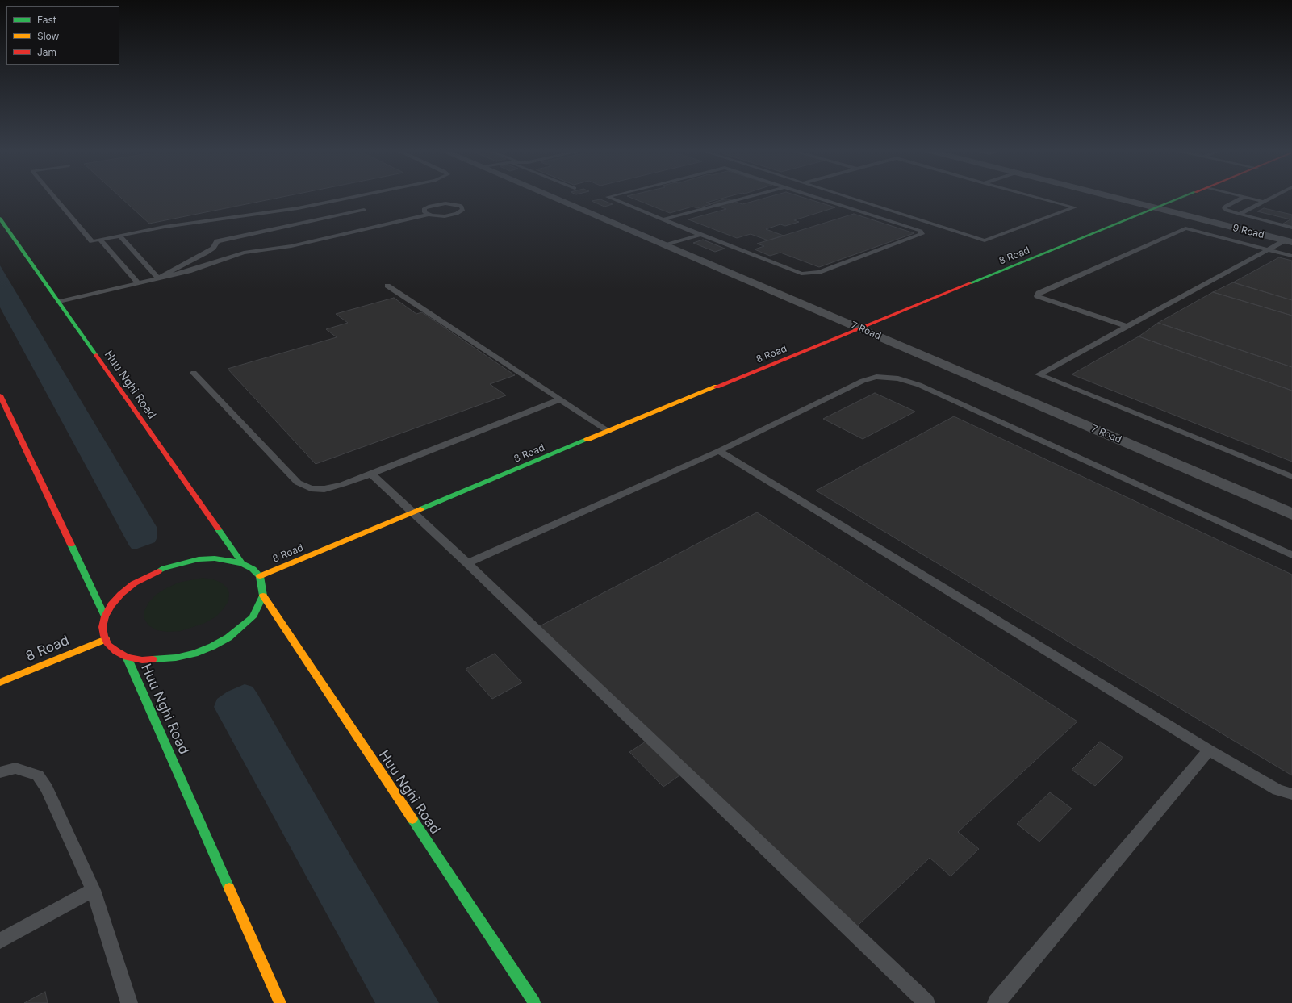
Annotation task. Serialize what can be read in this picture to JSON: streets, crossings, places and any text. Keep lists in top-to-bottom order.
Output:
{
  "streets": {
    "main road": ["8 Road", "Huu Nghi Road"],
    "street": ["9 Road", "7 Road"]
  },
  "crossings": [
    ["9 Road", "8 Road"],
    ["8 Road", "7 Road"]
  ],
  "legend": ["Fast", "Slow", "Jam"]
}
